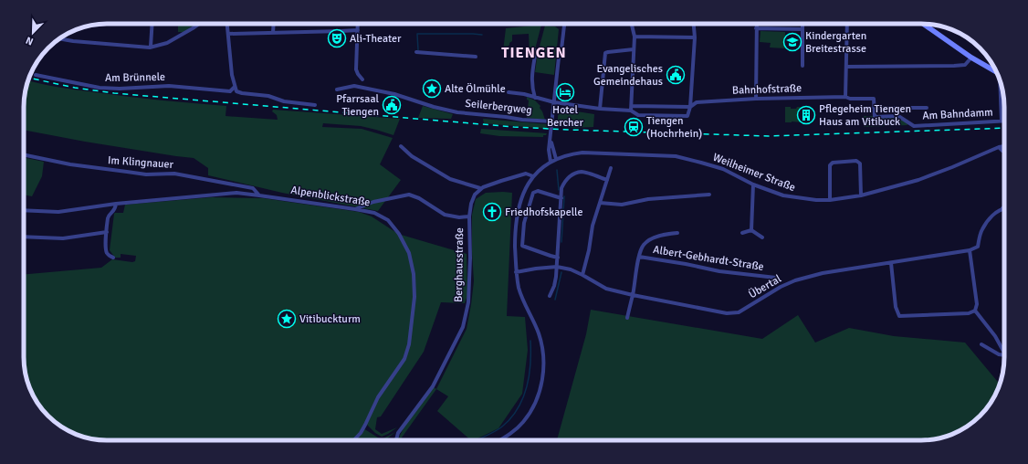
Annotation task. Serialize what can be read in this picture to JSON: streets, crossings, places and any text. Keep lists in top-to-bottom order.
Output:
{
  "streets": {
    "street": [
      "Am Brünnele",
      "Bahnhofstraße",
      "Seilerbergweg",
      "Am Bahndamm",
      "Im Klingnauer",
      "Weilheimer Straße",
      "Alpenblickstraße",
      "Albert-Gebhardt-Straße",
      "Berghausstraße",
      "Übertal"
    ]
  },
  "crossings": [
    ["Bahnhofstraße", "Am Bahndamm"],
    ["Im Klingnauer", "Alpenblickstraße"],
    ["Albert-Gebhardt-Straße", "Übertal"]
  ],
  "districts": ["TIENGEN"],
  "places": {
    "theatre": ["Ali-Theater"],
    "school or university": ["Kindergarten Breitestrasse"],
    "public building": ["Evangelisches Gemeindehaus", "Pfarrsaal Tiengen"],
    "place": ["Alte Ölmühle", "Vitibuckturm"],
    "hotel": ["Hotel Bercher"],
    "building": ["Pflegeheim Tiengen Haus am Vitibuck"],
    "station": ["Tiengen (Hochrhein)"],
    "church": ["Friedhofskapelle"]
  },
  "north": "bottom left"
}
